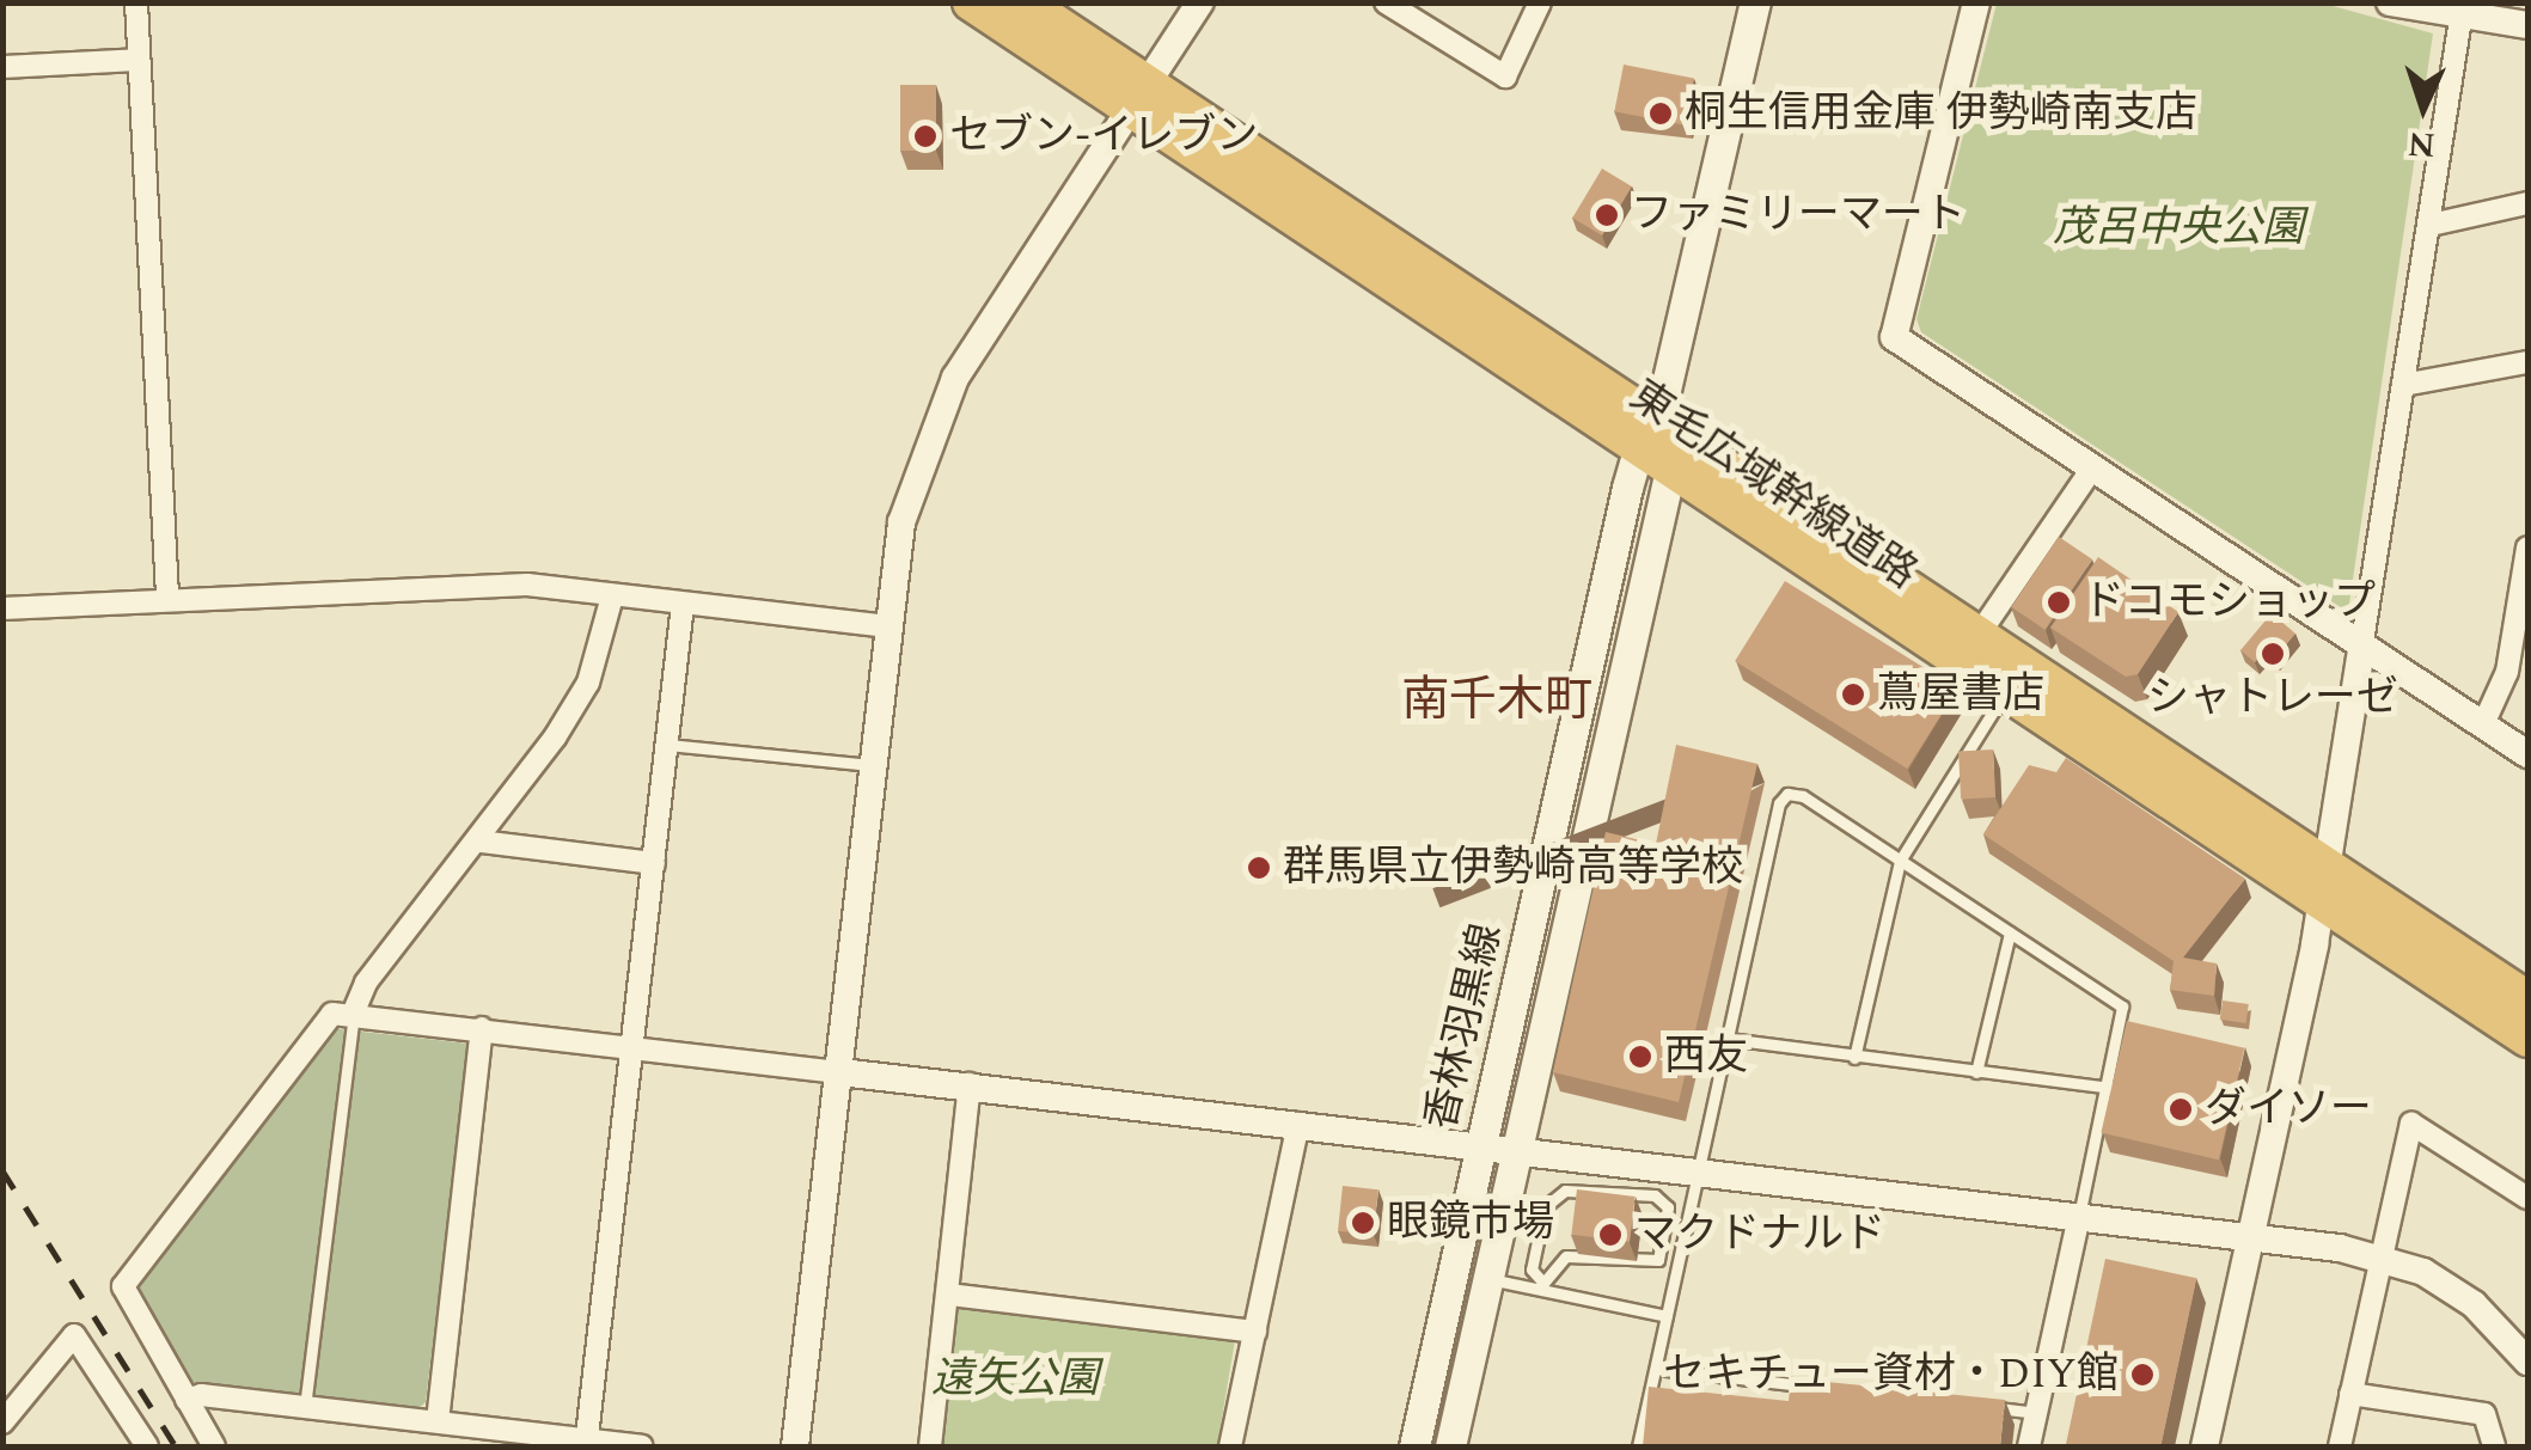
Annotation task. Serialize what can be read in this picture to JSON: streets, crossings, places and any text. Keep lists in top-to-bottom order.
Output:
{
  "streets": {
    "highway": ["東毛広域幹線道路"],
    "main road": ["香林羽黒線"]
  },
  "crossings": [
    ["東毛広域幹線道路", "香林羽黒線"]
  ],
  "districts": ["南千木町"],
  "parks": ["茂呂中央公園", "遠矢公園"],
  "places": [
    "桐生信用金庫 伊勢崎南支店",
    "セブン-イレブン",
    "ファミリーマート",
    "ドコモショップ",
    "シャトレーゼ",
    "蔦屋書店",
    "群馬県立伊勢崎高等学校",
    "西友",
    "ダイソー",
    "眼鏡市場",
    "マクドナルド",
    "セキチュー資材・DIY館"
  ],
  "north": "bottom"
}
